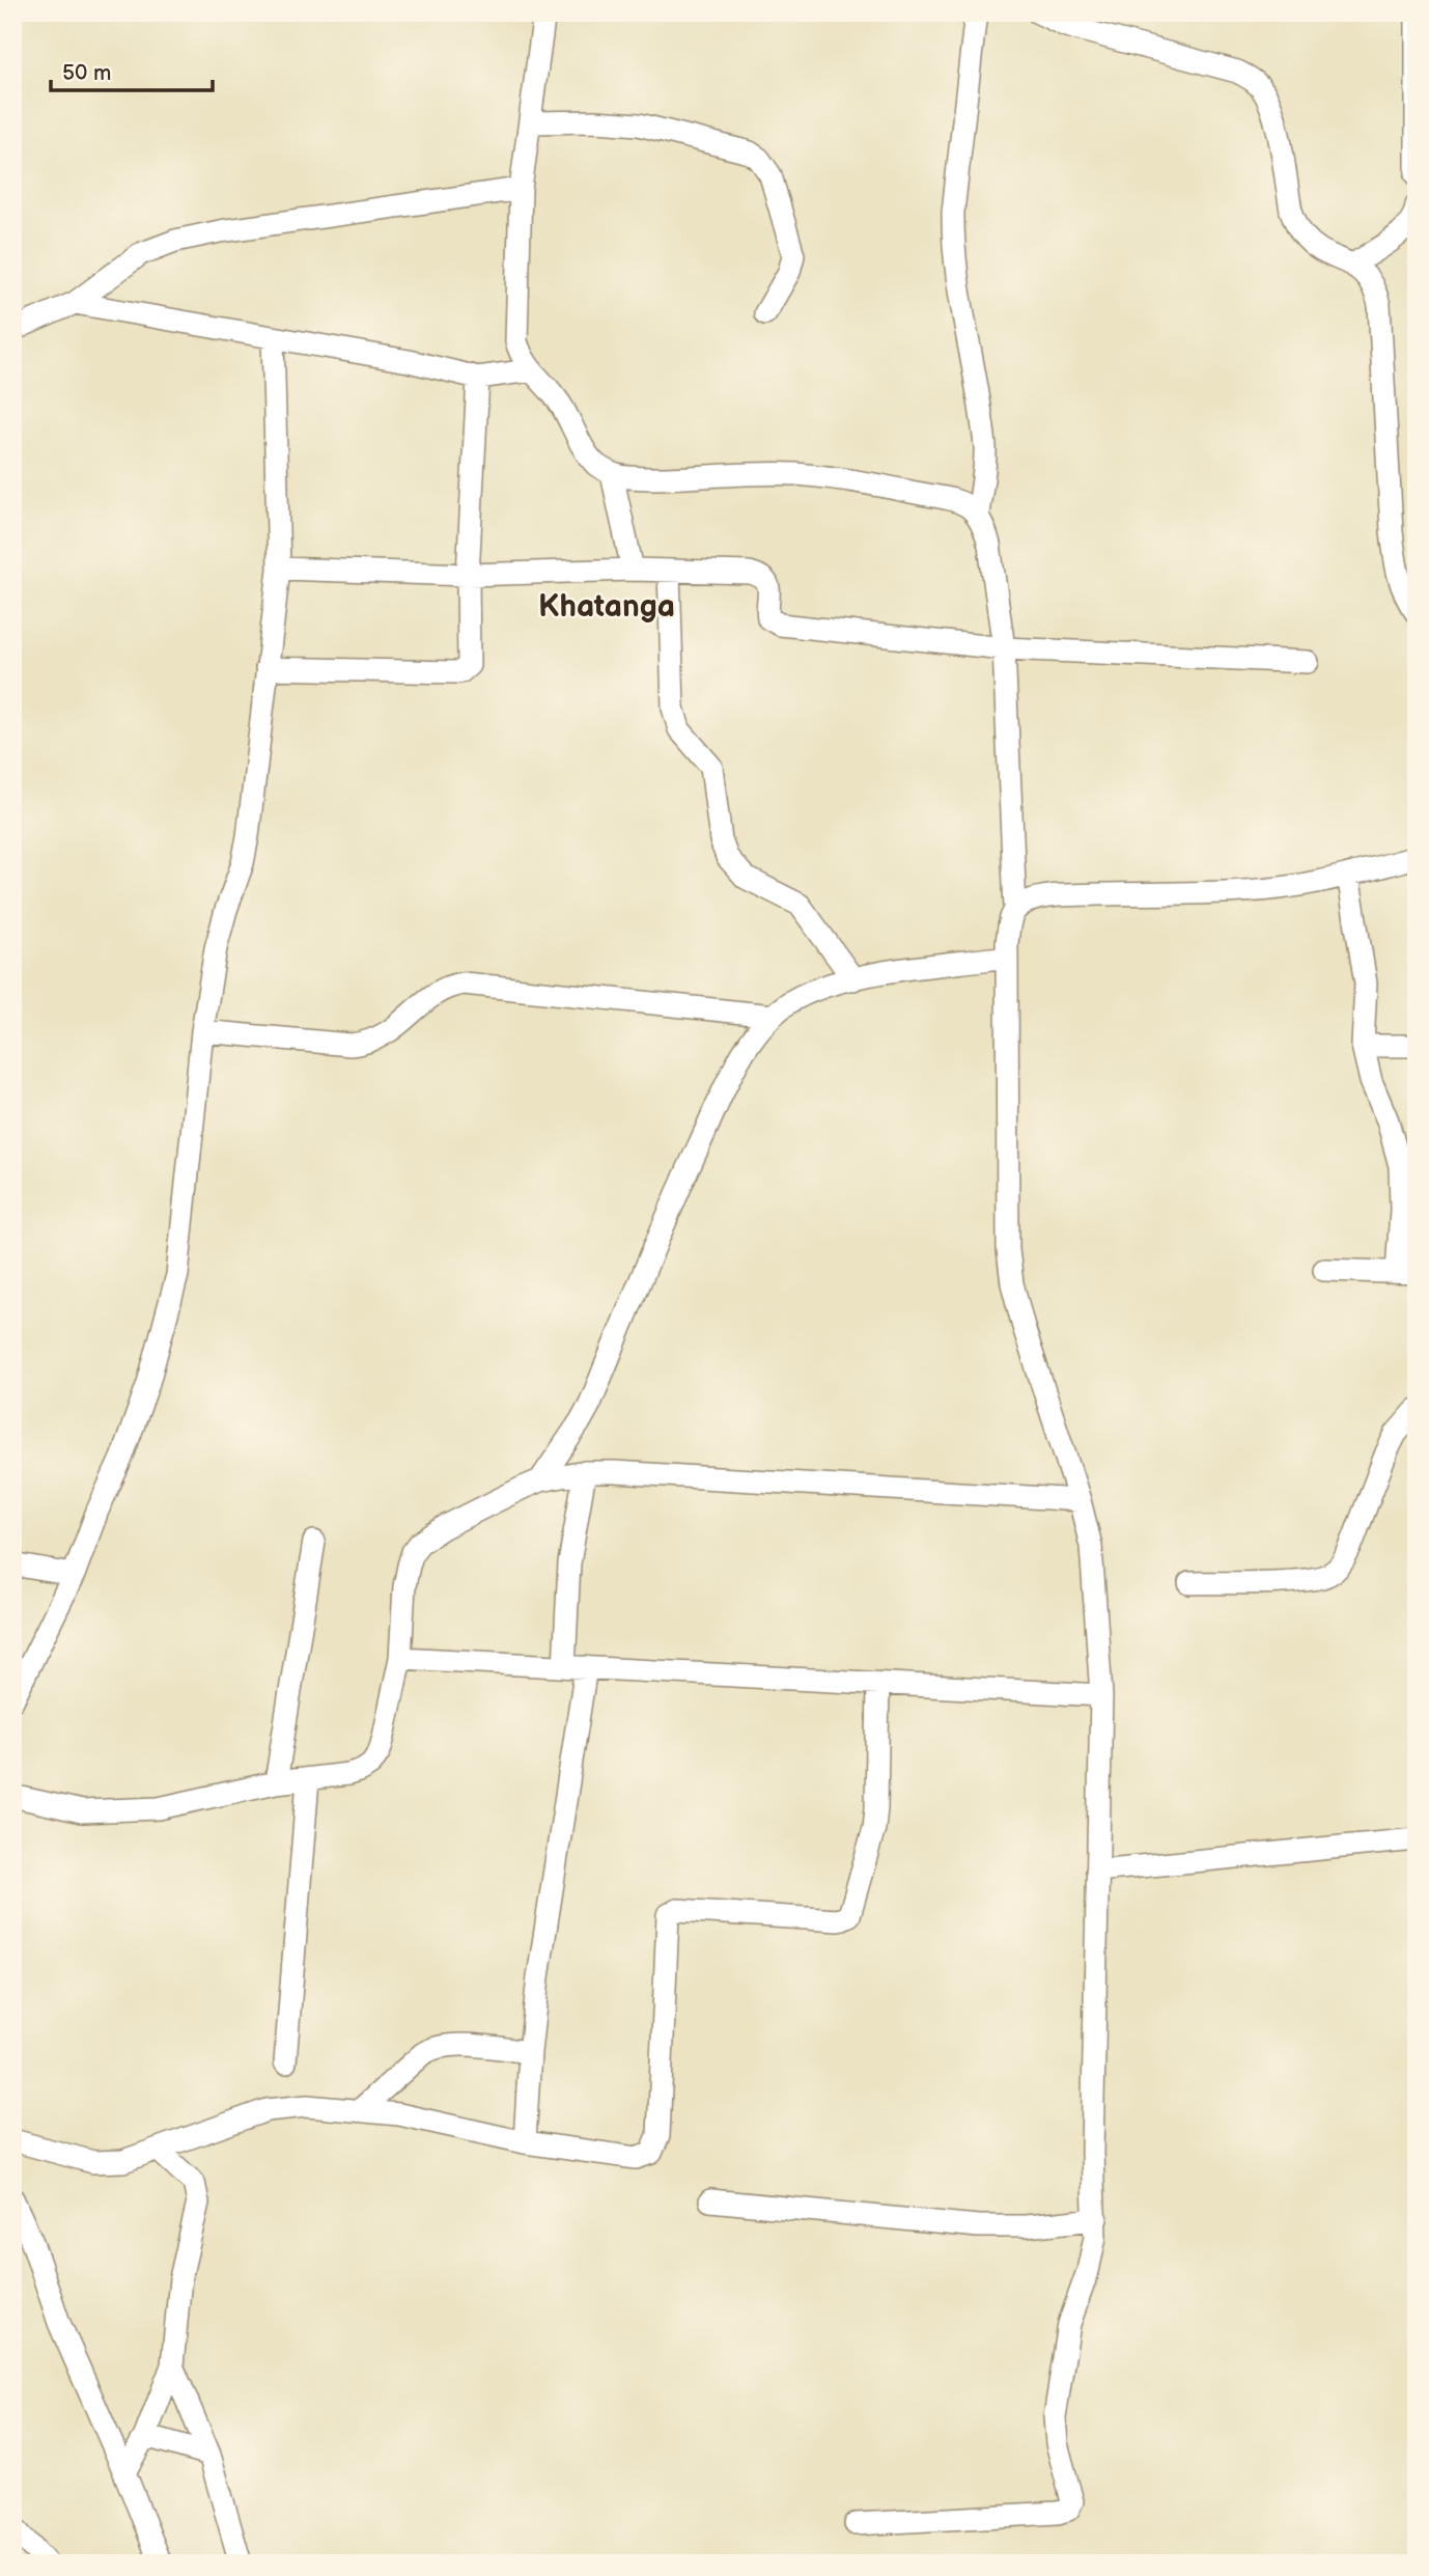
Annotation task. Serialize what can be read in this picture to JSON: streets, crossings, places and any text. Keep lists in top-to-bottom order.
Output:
{
  "districts": ["Khatanga"],
  "scale_bar": "50 m"
}
